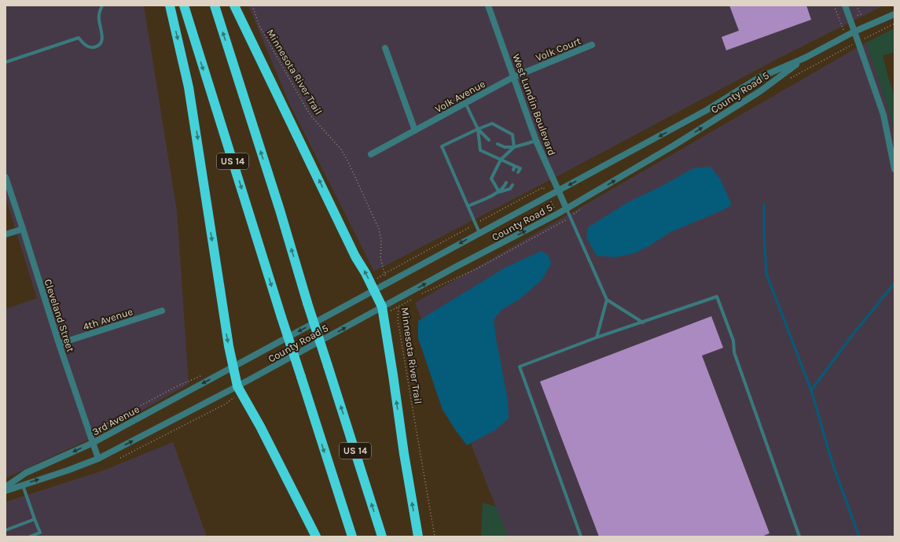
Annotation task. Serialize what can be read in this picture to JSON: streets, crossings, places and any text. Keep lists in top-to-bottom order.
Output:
{
  "streets": {
    "highway": ["US 14"],
    "street": [
      "Volk Court",
      "County Road 5",
      "Volk Avenue",
      "West Lundin Boulevard",
      "Cleveland Street",
      "4th Avenue",
      "3rd Avenue"
    ],
    "path": ["Minnesota River Trail"]
  },
  "crossings": [
    ["Volk Court", "Volk Avenue"],
    ["Volk Court", "West Lundin Boulevard"],
    ["Minnesota River Trail", "County Road 5"],
    ["County Road 5", "West Lundin Boulevard"],
    ["County Road 5", "3rd Avenue"],
    ["Volk Avenue", "West Lundin Boulevard"],
    ["Cleveland Street", "4th Avenue"],
    ["Cleveland Street", "3rd Avenue"]
  ]
}
